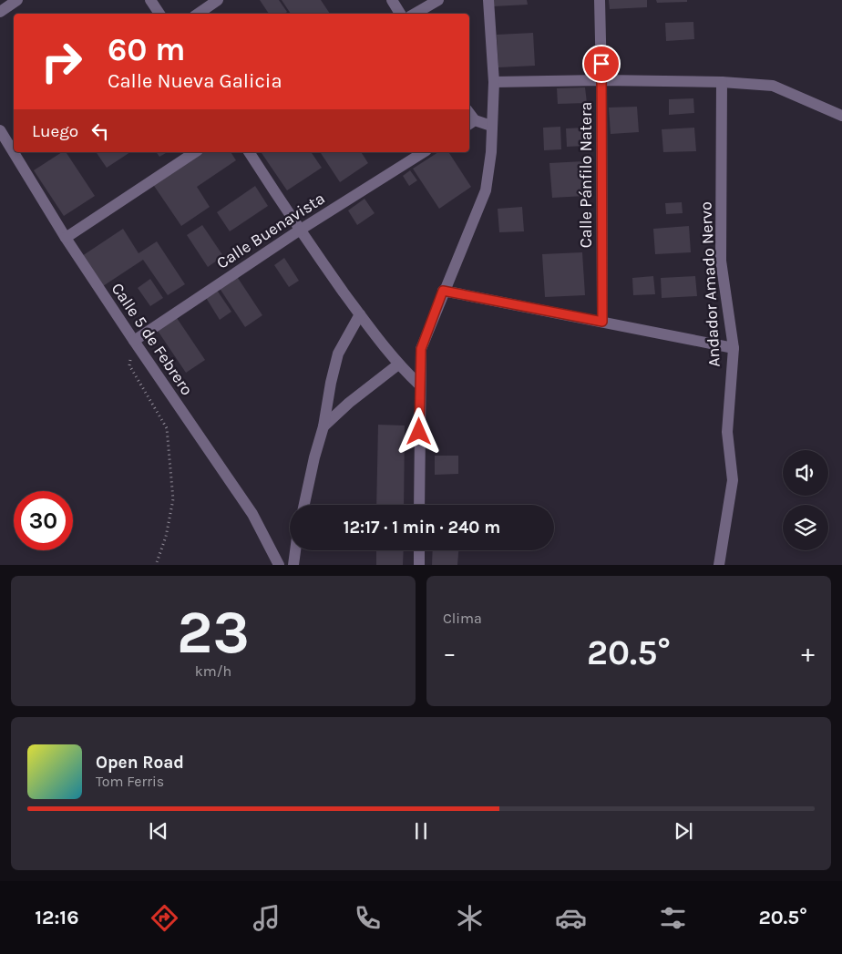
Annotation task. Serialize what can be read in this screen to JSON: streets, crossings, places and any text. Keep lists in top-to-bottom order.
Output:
{
  "streets": {
    "street": [
      "Calle Pánfilo Natera",
      "Calle Buenavista",
      "Andador Amado Nervo",
      "Calle 5 de Febrero"
    ]
  },
  "crossings": [
    ["Calle Buenavista", "Calle 5 de Febrero"]
  ],
  "page": {
    "turn": ["60 m", "Calle Nueva Galicia"],
    "then": "Luego",
    "limit": "30",
    "trip": "12:17 · 1 min · 240 m",
    "tile": [
      ["23", "km/h"],
      "Clima"
    ],
    "heat": ["−", "20.5°", "+"],
    "song": ["Open Road", "Tom Ferris"],
    "tabs": ["12:16", "20.5°"]
  }
}
